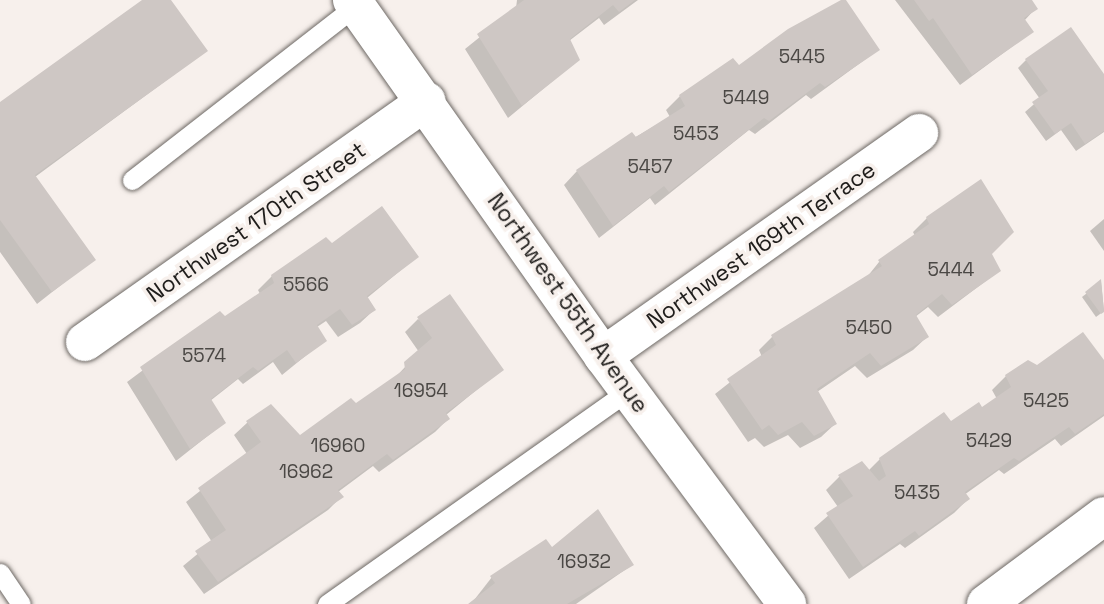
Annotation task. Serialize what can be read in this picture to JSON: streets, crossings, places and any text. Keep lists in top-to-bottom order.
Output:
{
  "streets": {
    "street": ["Northwest 170th Street", "Northwest 169th Terrace", "Northwest 55th Avenue"]
  },
  "crossings": [
    ["Northwest 170th Street", "Northwest 55th Avenue"],
    ["Northwest 169th Terrace", "Northwest 55th Avenue"]
  ],
  "house_numbers": [
    "5445",
    "5449",
    "5453",
    "5457",
    "5444",
    "5566",
    "5450",
    "5574",
    "16954",
    "5425",
    "5429",
    "16960",
    "16962",
    "5435",
    "16932"
  ]
}
